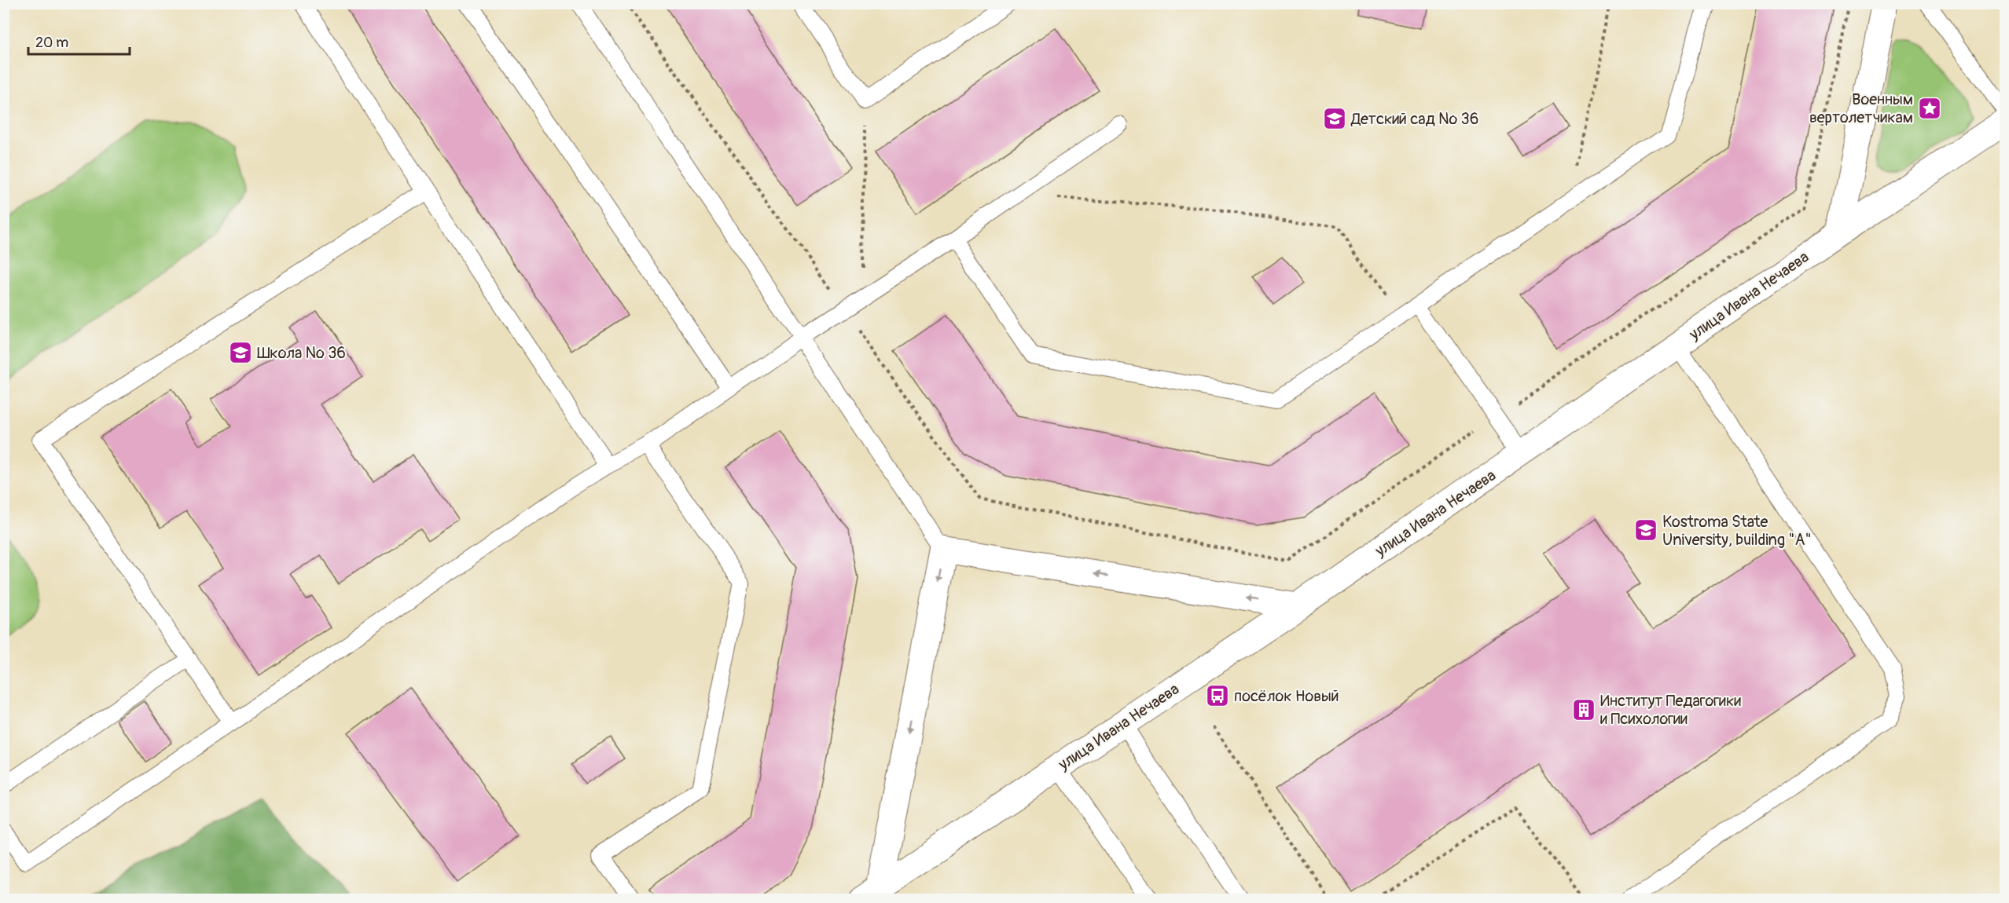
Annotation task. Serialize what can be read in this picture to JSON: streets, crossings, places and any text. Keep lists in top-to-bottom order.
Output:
{
  "streets": {
    "street": ["улица Ивана Нечаева"]
  },
  "places": {
    "place": ["Военным вертолетчикам"],
    "school or university": ["Детский сад № 36", "Школа № 36", "Kostroma State University, building \"A\""],
    "bus stop": ["посёлок Новый"],
    "building": ["Институт Педагогики и Психологии"]
  },
  "scale_bar": "20 m"
}
